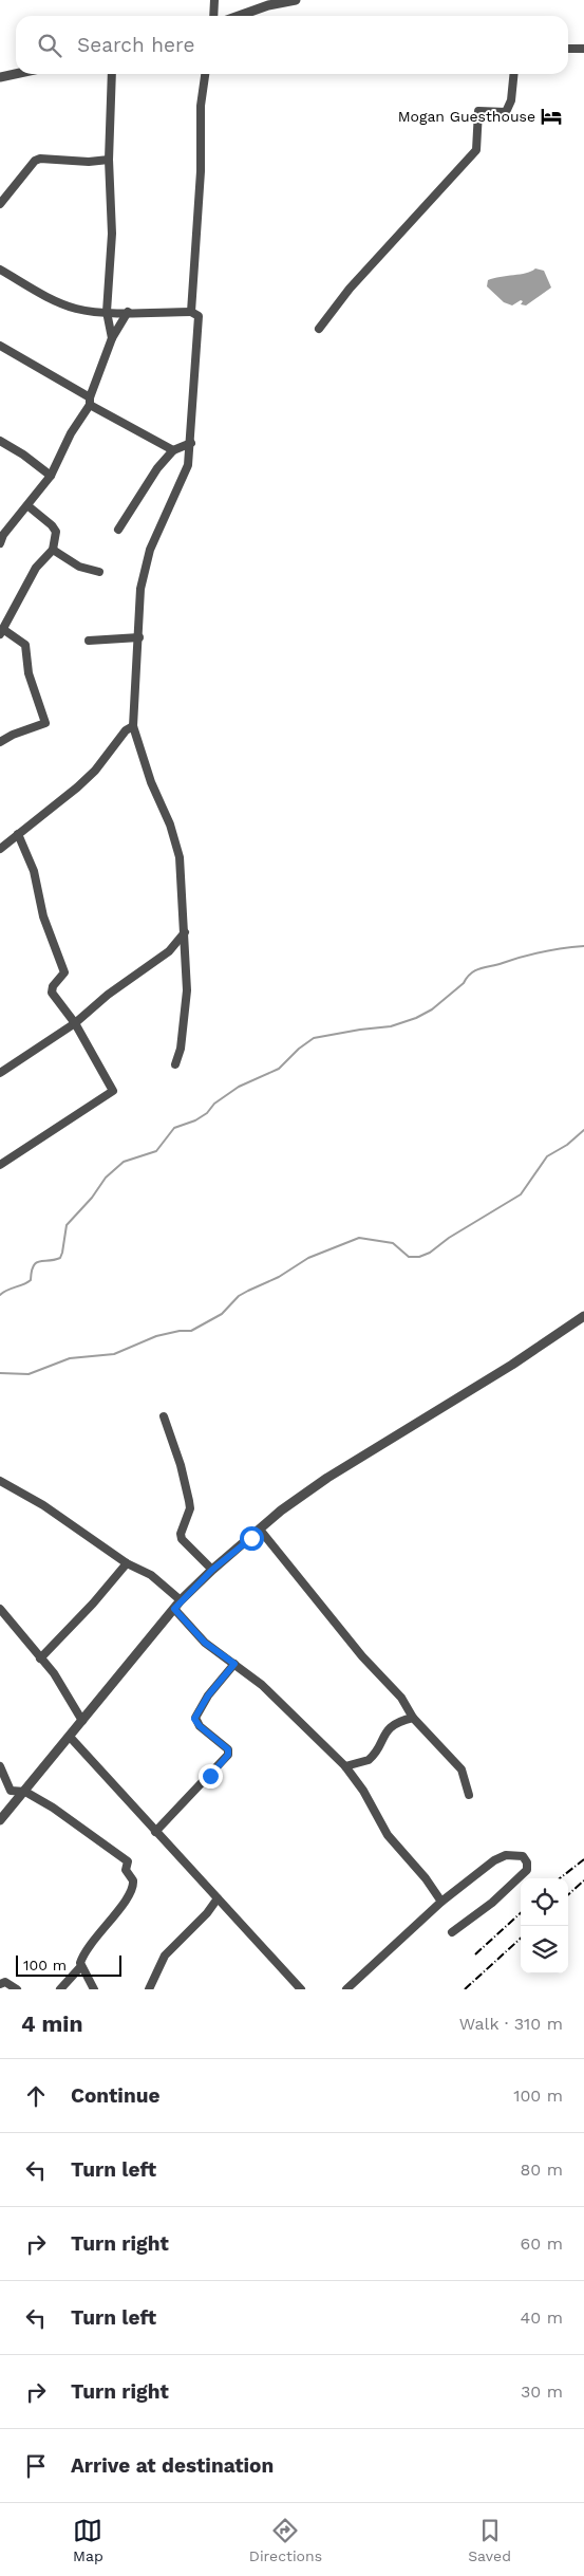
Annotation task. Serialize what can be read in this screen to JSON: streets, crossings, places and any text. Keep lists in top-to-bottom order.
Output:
{
  "places": {
    "hotel": ["Mogan Guesthouse"]
  },
  "scale_bar": "100 m",
  "page": {
    "search": "Search here",
    "scale": "100 m",
    "heading": ["4 min", "Walk · 310 m"],
    "list": [
      ["Continue", "100 m"],
      ["Turn left", "80 m"],
      ["Turn right", "60 m"],
      ["Turn left", "40 m"],
      ["Turn right", "30 m"],
      "Arrive at destination"
    ],
    "nav": ["Map", "Directions", "Saved"]
  }
}
